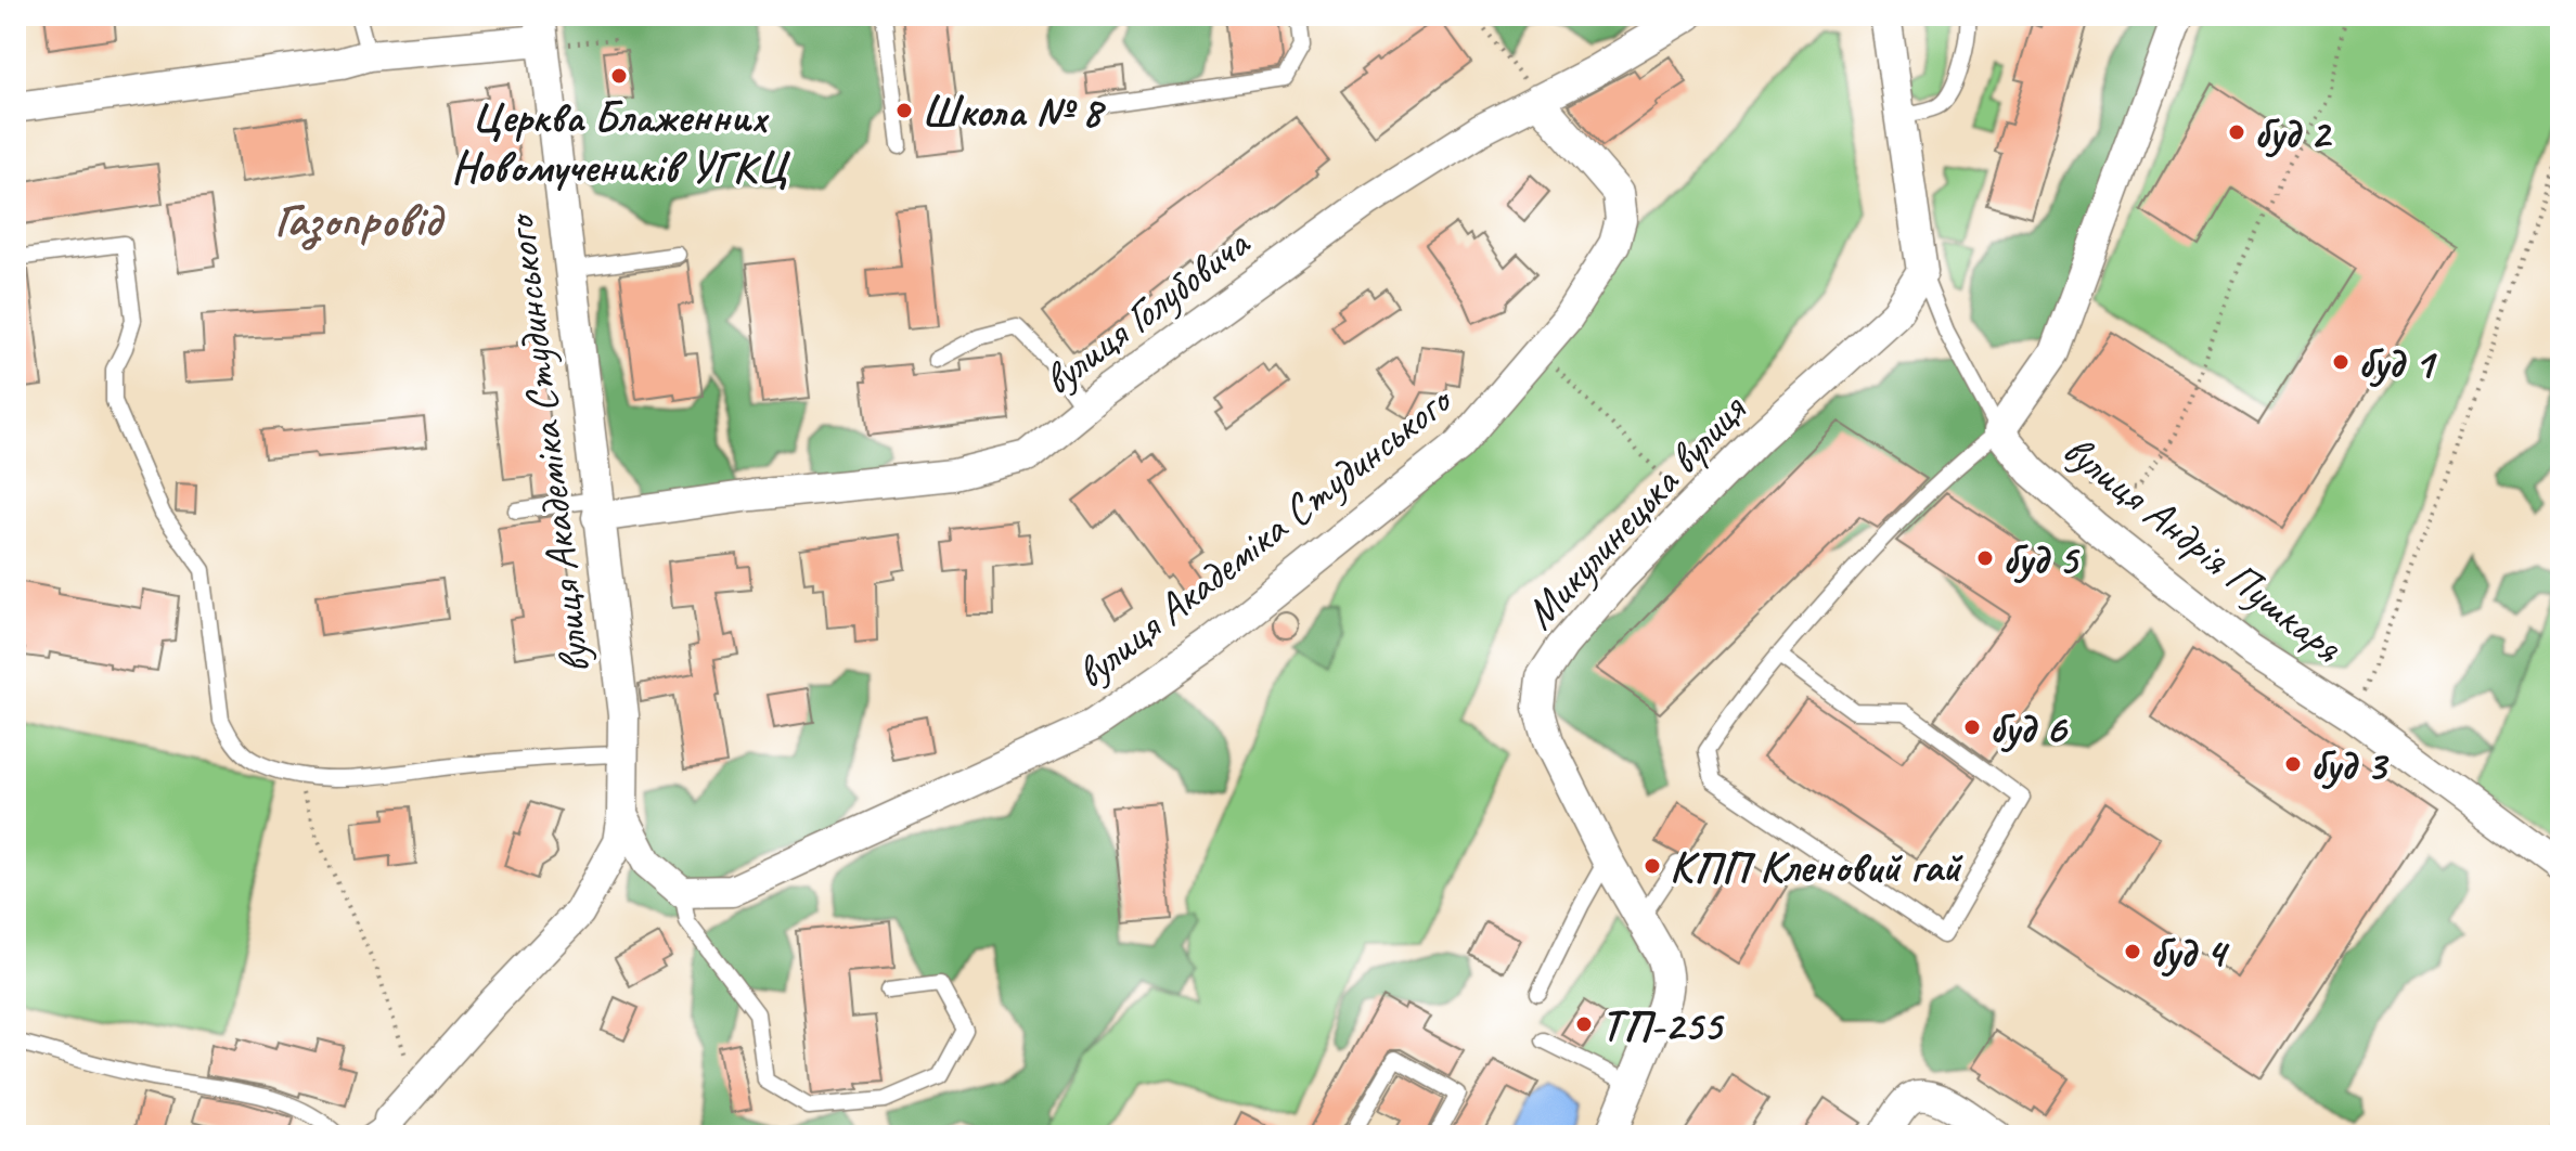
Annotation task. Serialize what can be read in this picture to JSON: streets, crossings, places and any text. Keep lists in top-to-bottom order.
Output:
{
  "streets": {
    "street": [
      "вулиця Голубовича",
      "вулиця Академіка Студинського",
      "Микулинецька вулиця",
      "вулиця Андрія Пушкаря"
    ]
  },
  "crossings": [
    ["вулиця Голубовича", "вулиця Академіка Студинського"]
  ],
  "districts": ["Газопровід"],
  "places": [
    "Церква Блаженних Новомучеників УГКЦ",
    "Школа № 8",
    "буд 2",
    "буд 1",
    "буд 5",
    "буд 6",
    "буд 3",
    "КПП Кленовий гай",
    "буд 4",
    "ТП-255"
  ]
}
